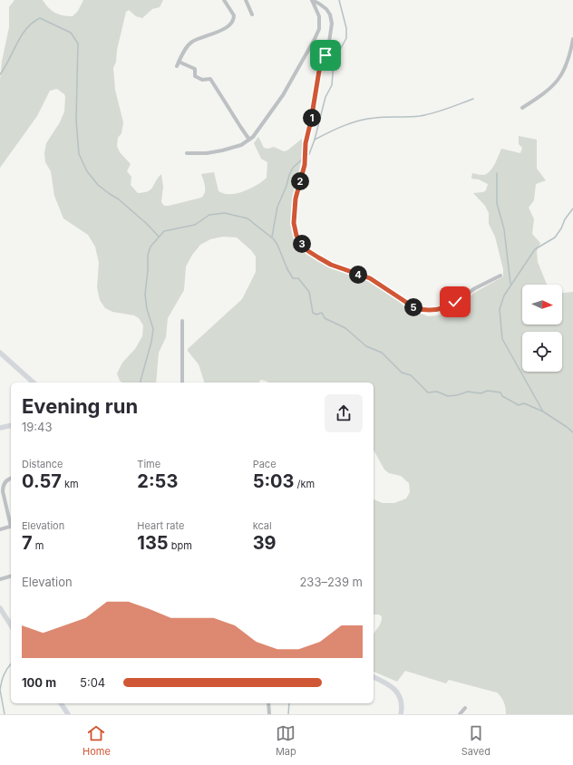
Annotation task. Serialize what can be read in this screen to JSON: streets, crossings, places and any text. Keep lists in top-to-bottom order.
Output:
{
  "north": "right",
  "page": {
    "pins": [
      "1",
      "2",
      "3",
      "4",
      "5"
    ],
    "heading": ["Evening run", "19:43"],
    "stats": [
      ["Distance", "0.57 km"],
      ["Time", "2:53"],
      ["Pace", "5:03 /km"],
      ["Elevation", "7 m"],
      ["Heart rate", "135 bpm"],
      ["kcal", "39"]
    ],
    "chart": ["Elevation", "233–239 m"],
    "list": [
      {
        "name": "100 m",
        "note": "5:04"
      }
    ],
    "tabs": ["Home", "Map", "Saved"]
  }
}
